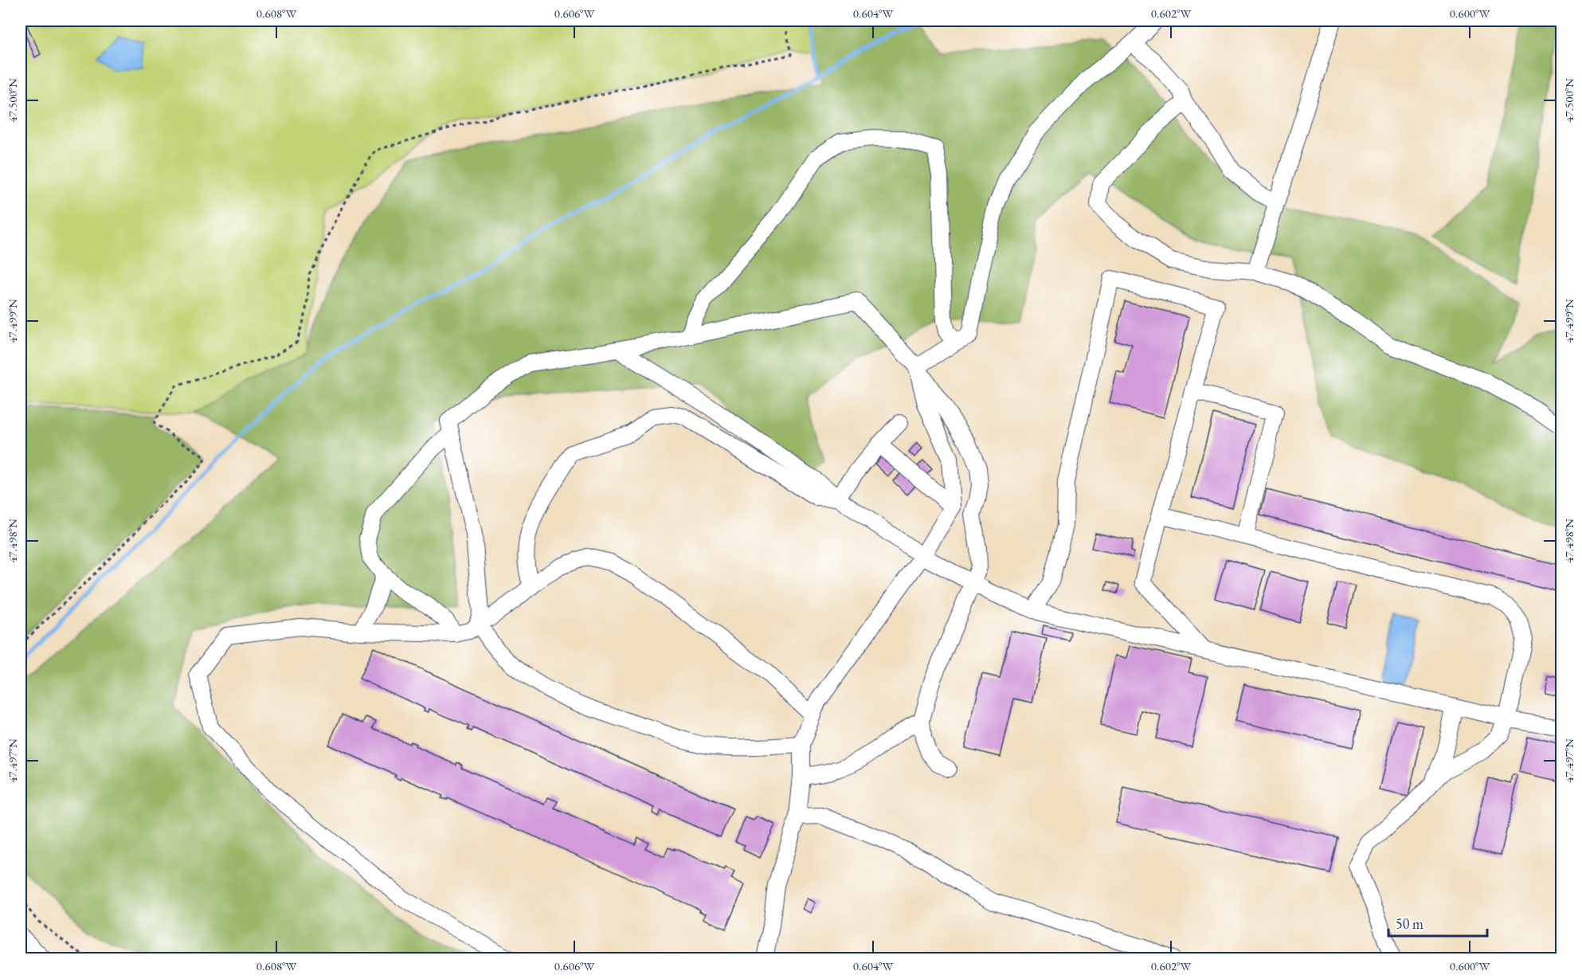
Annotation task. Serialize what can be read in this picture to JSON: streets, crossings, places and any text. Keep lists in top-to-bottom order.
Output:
{
  "scale_bar": "50 m",
  "coordinates": [
    "0.608°W",
    "0.606°W",
    "0.604°W",
    "0.602°W",
    "0.600°W",
    "47.500°N",
    "47.499°N",
    "47.498°N",
    "47.497°N"
  ]
}
